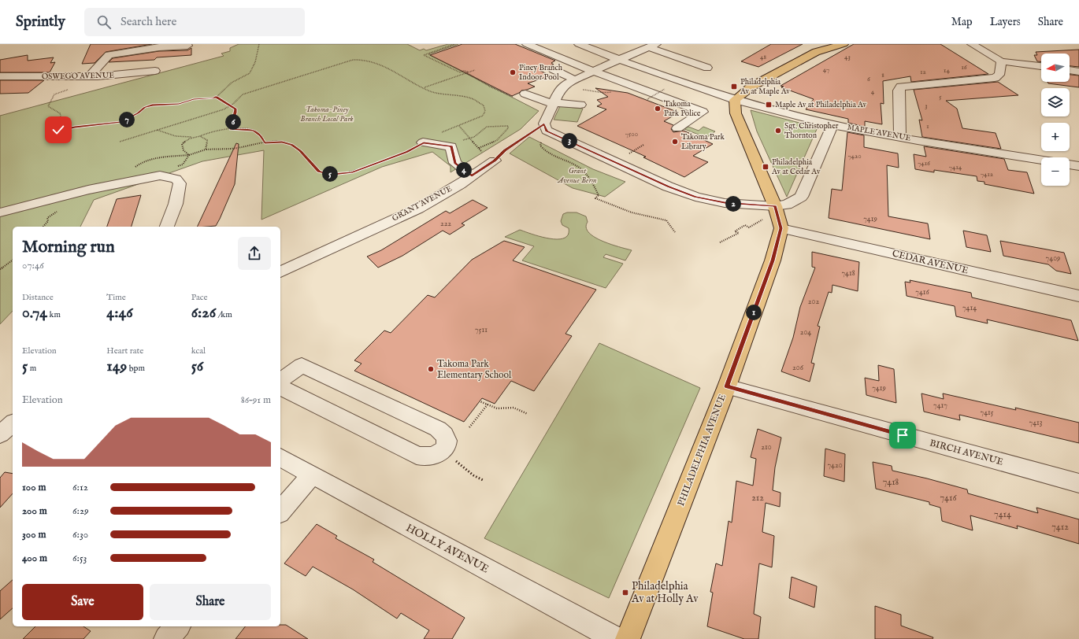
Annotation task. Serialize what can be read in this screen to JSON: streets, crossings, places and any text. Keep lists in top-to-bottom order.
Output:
{
  "streets": {
    "main road": ["PHILADELPHIA AVENUE"],
    "street": [
      "OSWEGO AVENUE",
      "MAPLE AVENUE",
      "GRANT AVENUE",
      "CEDAR AVENUE",
      "BIRCH AVENUE",
      "HOLLY AVENUE"
    ]
  },
  "crossings": [
    ["CEDAR AVENUE", "PHILADELPHIA AVENUE"],
    ["PHILADELPHIA AVENUE", "BIRCH AVENUE"]
  ],
  "parks": ["Takoma-Piney Branch Local Park", "Grant Avenue Berm"],
  "places": {
    "other": [
      "Piney Branch Indoor Pool",
      "Takoma Park Police",
      "Sgt. Christopher Thornton",
      "Takoma Park Library",
      "Takoma Park Elementary School"
    ],
    "transit": [
      "Philadelphia Av at Maple Av",
      "Maple Av at Philadelphia Av",
      "Philadelphia Av at Cedar Av",
      "Philadelphia Av at Holly Av"
    ]
  },
  "house_numbers": [
    "48",
    "43",
    "16",
    "47",
    "14",
    "12",
    "8",
    "6",
    "4",
    "5",
    "3",
    "1",
    "7500",
    "7420",
    "7416",
    "7414",
    "7412",
    "7419",
    "222",
    "7409",
    "7418",
    "7416",
    "202",
    "7414",
    "7511",
    "204",
    "206",
    "7419",
    "7417",
    "7415",
    "7413",
    "210",
    "7420",
    "7418",
    "212",
    "7416",
    "7414",
    "7412"
  ],
  "north": "left",
  "page": {
    "header": "Sprintly",
    "search": "Search here",
    "nav": ["Map", "Layers", "Share"],
    "map_buttons": ["+", "−"],
    "pins": [
      "7",
      "6",
      "3",
      "4",
      "5",
      "2",
      "1"
    ],
    "heading": ["Morning run", "07:46"],
    "stats": [
      ["Distance", "0.74 km"],
      ["Time", "4:46"],
      ["Pace", "6:26 /km"],
      ["Elevation", "5 m"],
      ["Heart rate", "149 bpm"],
      ["kcal", "56"]
    ],
    "chart": ["Elevation", "86–91 m"],
    "list": [
      {
        "name": "100 m",
        "note": "6:12"
      },
      {
        "name": "200 m",
        "note": "6:29"
      },
      {
        "name": "300 m",
        "note": "6:30"
      },
      {
        "name": "400 m",
        "note": "6:53"
      }
    ],
    "buttons": ["Save", "Share"]
  }
}
